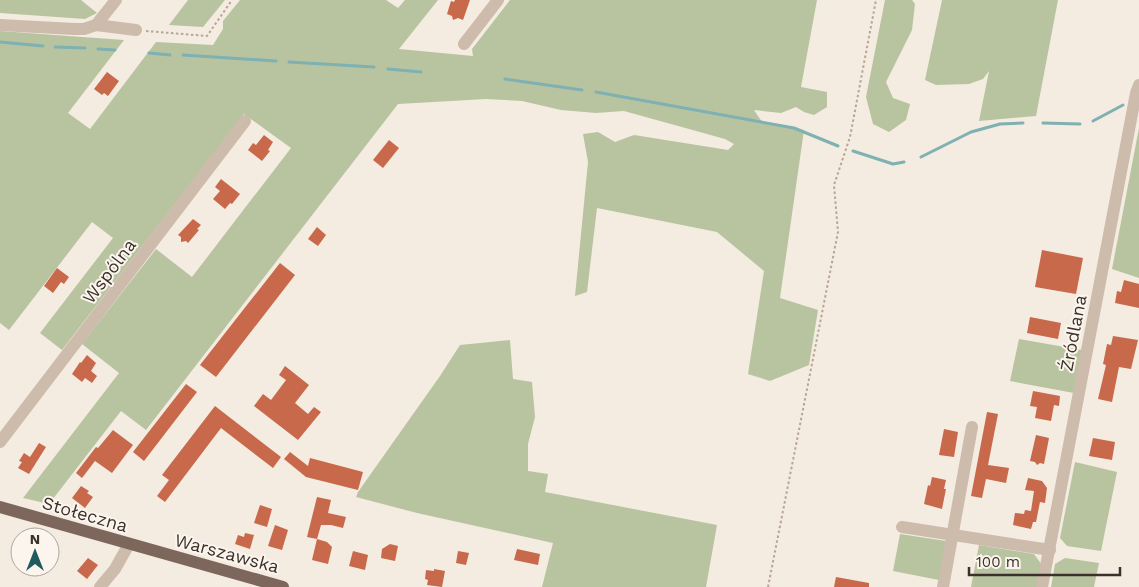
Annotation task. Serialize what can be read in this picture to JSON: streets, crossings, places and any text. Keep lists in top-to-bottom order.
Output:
{
  "streets": {
    "main road": ["Stołeczna", "Warszawska"],
    "street": ["Wspólna", "Źródlana"]
  },
  "crossings": [
    ["Stołeczna", "Warszawska"]
  ],
  "scale_bar": "100 m",
  "north": "top"
}
